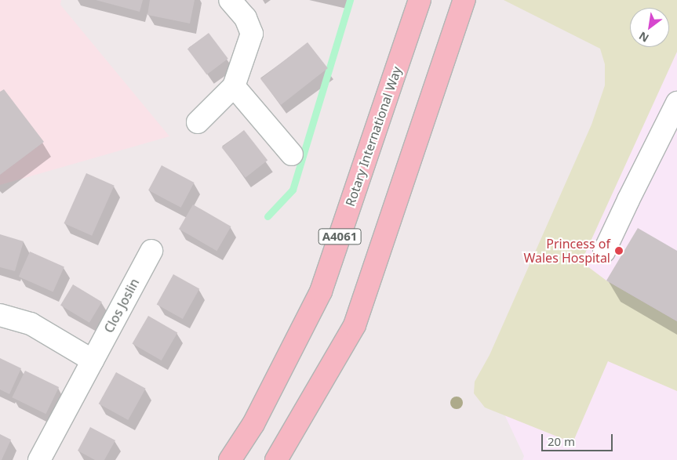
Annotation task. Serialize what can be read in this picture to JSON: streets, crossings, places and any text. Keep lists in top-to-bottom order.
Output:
{
  "streets": {
    "main road": ["Rotary International Way", "A4061"],
    "street": ["Clos Joslin"]
  },
  "places": ["Princess of Wales Hospital"],
  "scale_bar": "20 m",
  "north": "bottom left"
}
